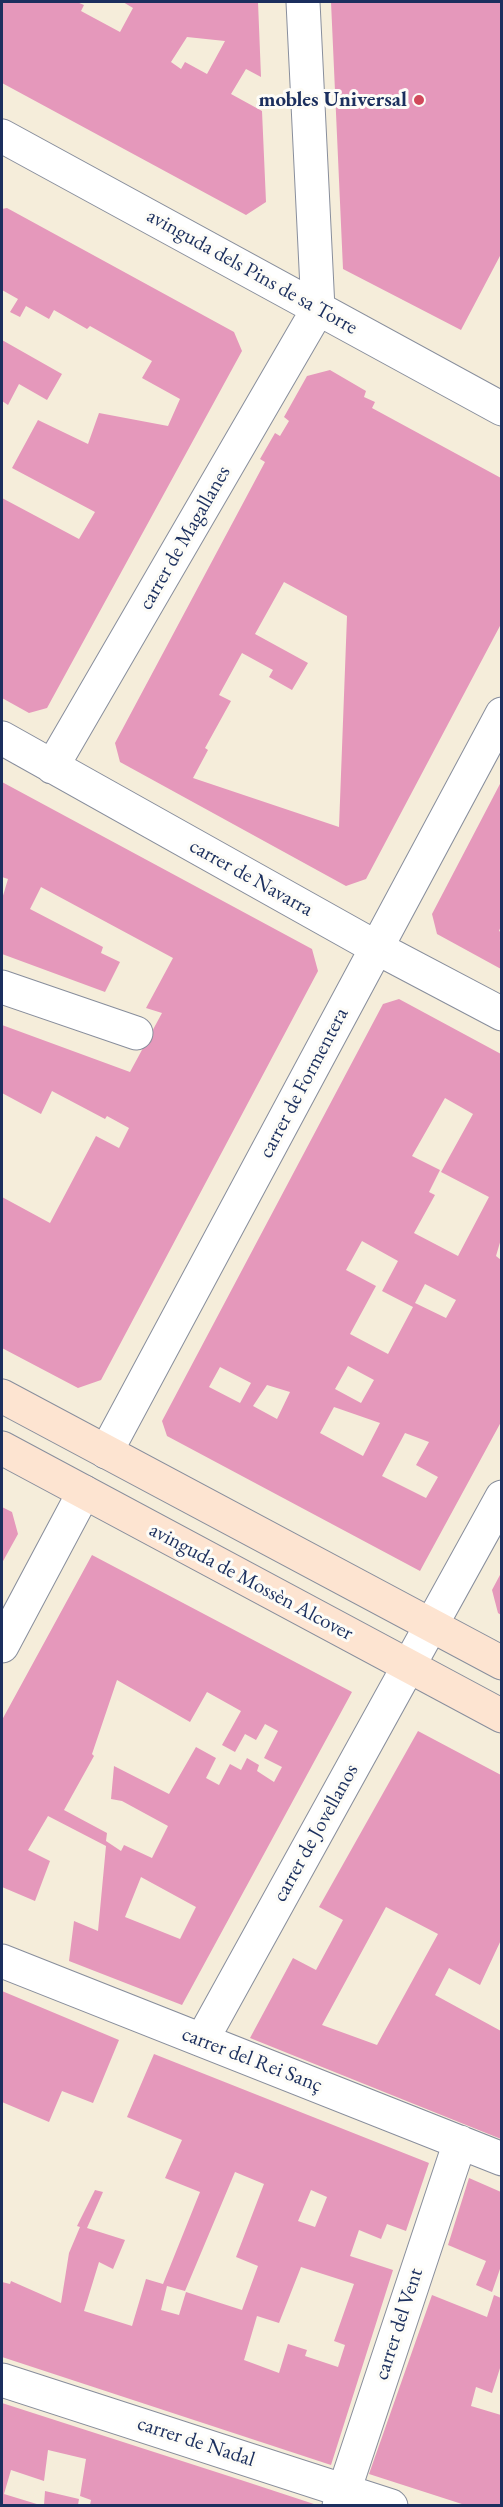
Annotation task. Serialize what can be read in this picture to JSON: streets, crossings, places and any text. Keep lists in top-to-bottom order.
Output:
{
  "streets": {
    "main road": ["avinguda de Mossèn Alcover"],
    "street": [
      "avinguda dels Pins de sa Torre",
      "carrer de Magallanes",
      "carrer de Navarra",
      "carrer de Formentera",
      "carrer de Jovellanos",
      "carrer del Rei Sanç",
      "carrer del Vent",
      "carrer de Nadal"
    ]
  },
  "crossings": [
    ["avinguda dels Pins de sa Torre", "carrer de Magallanes"],
    ["carrer de Magallanes", "carrer de Navarra"],
    ["carrer de Navarra", "carrer de Formentera"],
    ["avinguda de Mossèn Alcover", "carrer de Jovellanos"],
    ["carrer de Jovellanos", "carrer del Rei Sanç"],
    ["carrer del Rei Sanç", "carrer del Vent"],
    ["carrer del Vent", "carrer de Nadal"]
  ],
  "places": ["mobles Universal"]
}
